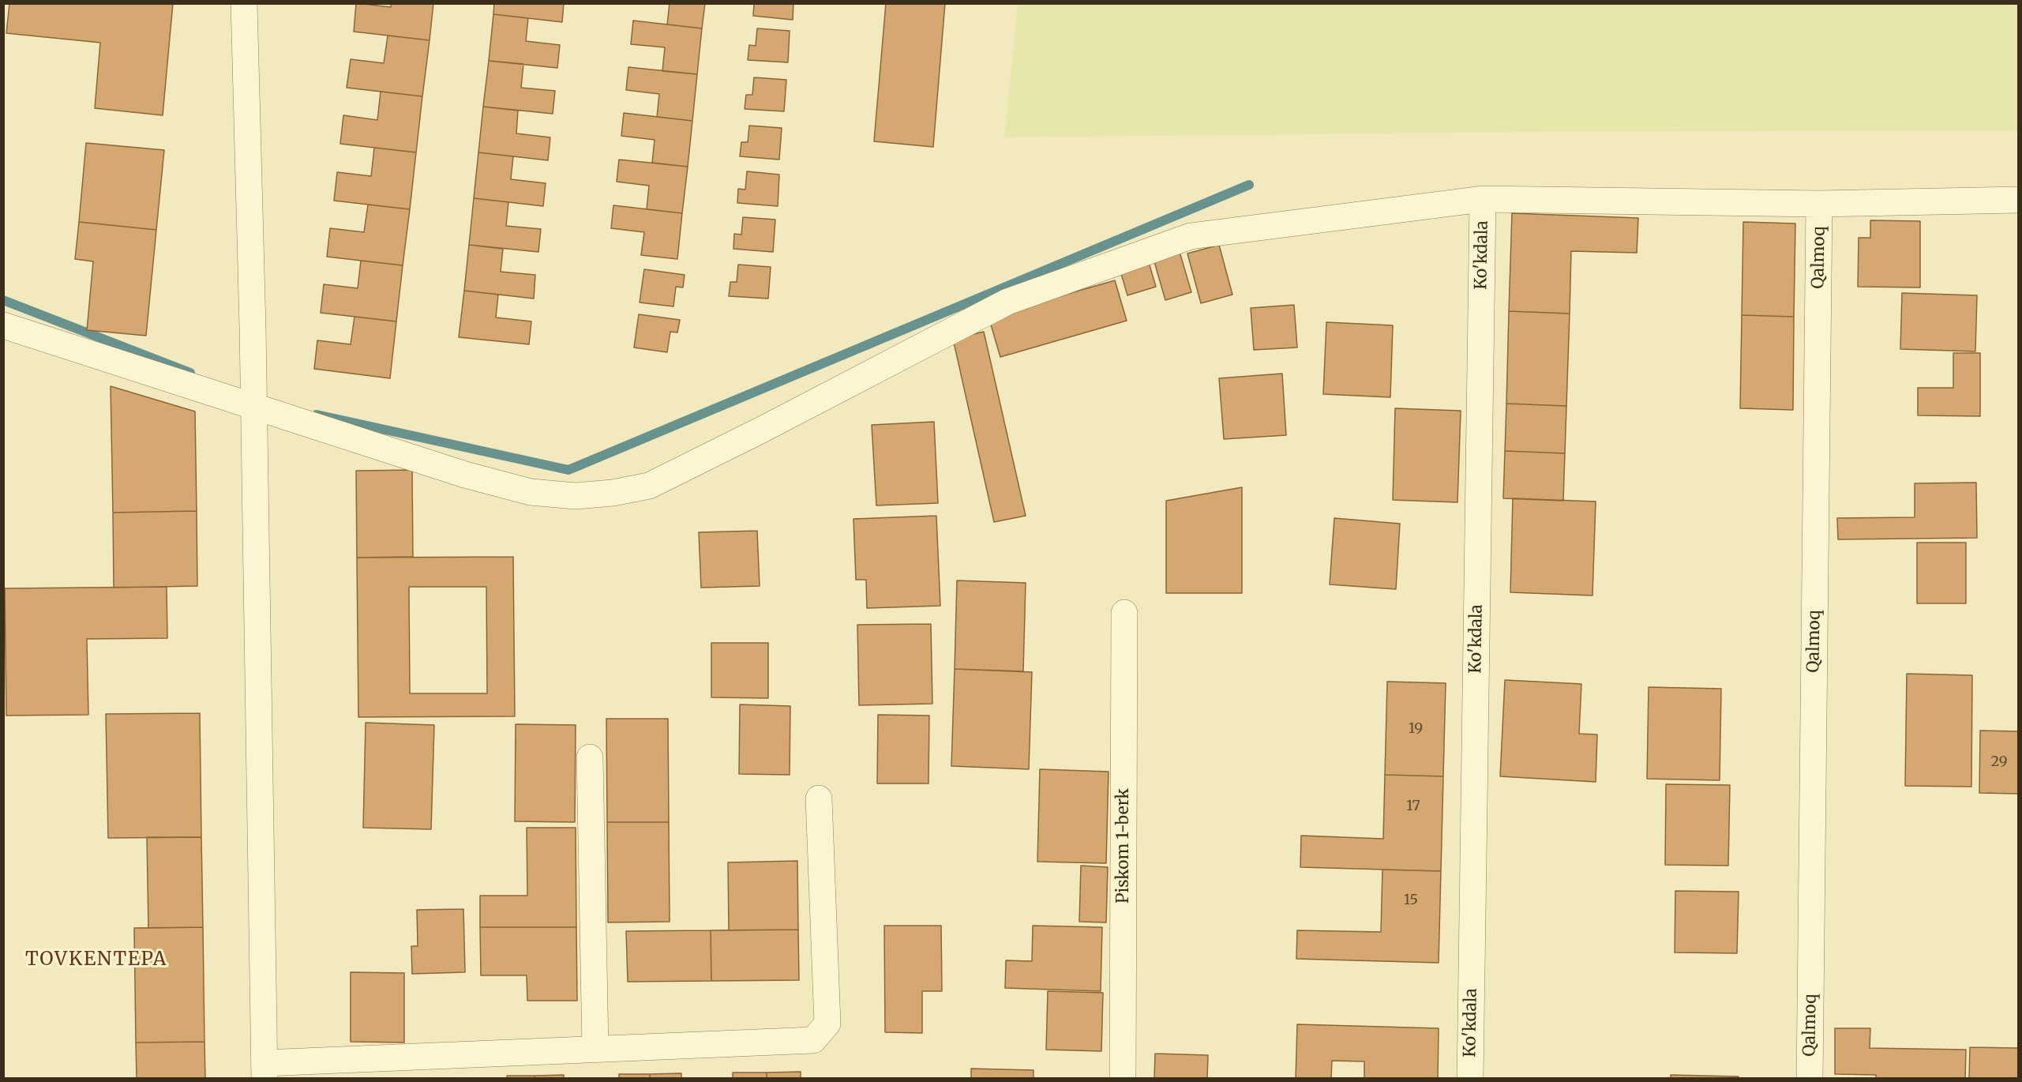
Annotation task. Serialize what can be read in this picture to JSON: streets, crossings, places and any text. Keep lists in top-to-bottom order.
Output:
{
  "streets": {
    "street": ["Ko'kdala", "Qalmoq", "Piskom 1-berk"]
  },
  "districts": ["TOVKENTEPA"],
  "house_numbers": [
    "19",
    "29",
    "17",
    "15"
  ]
}
